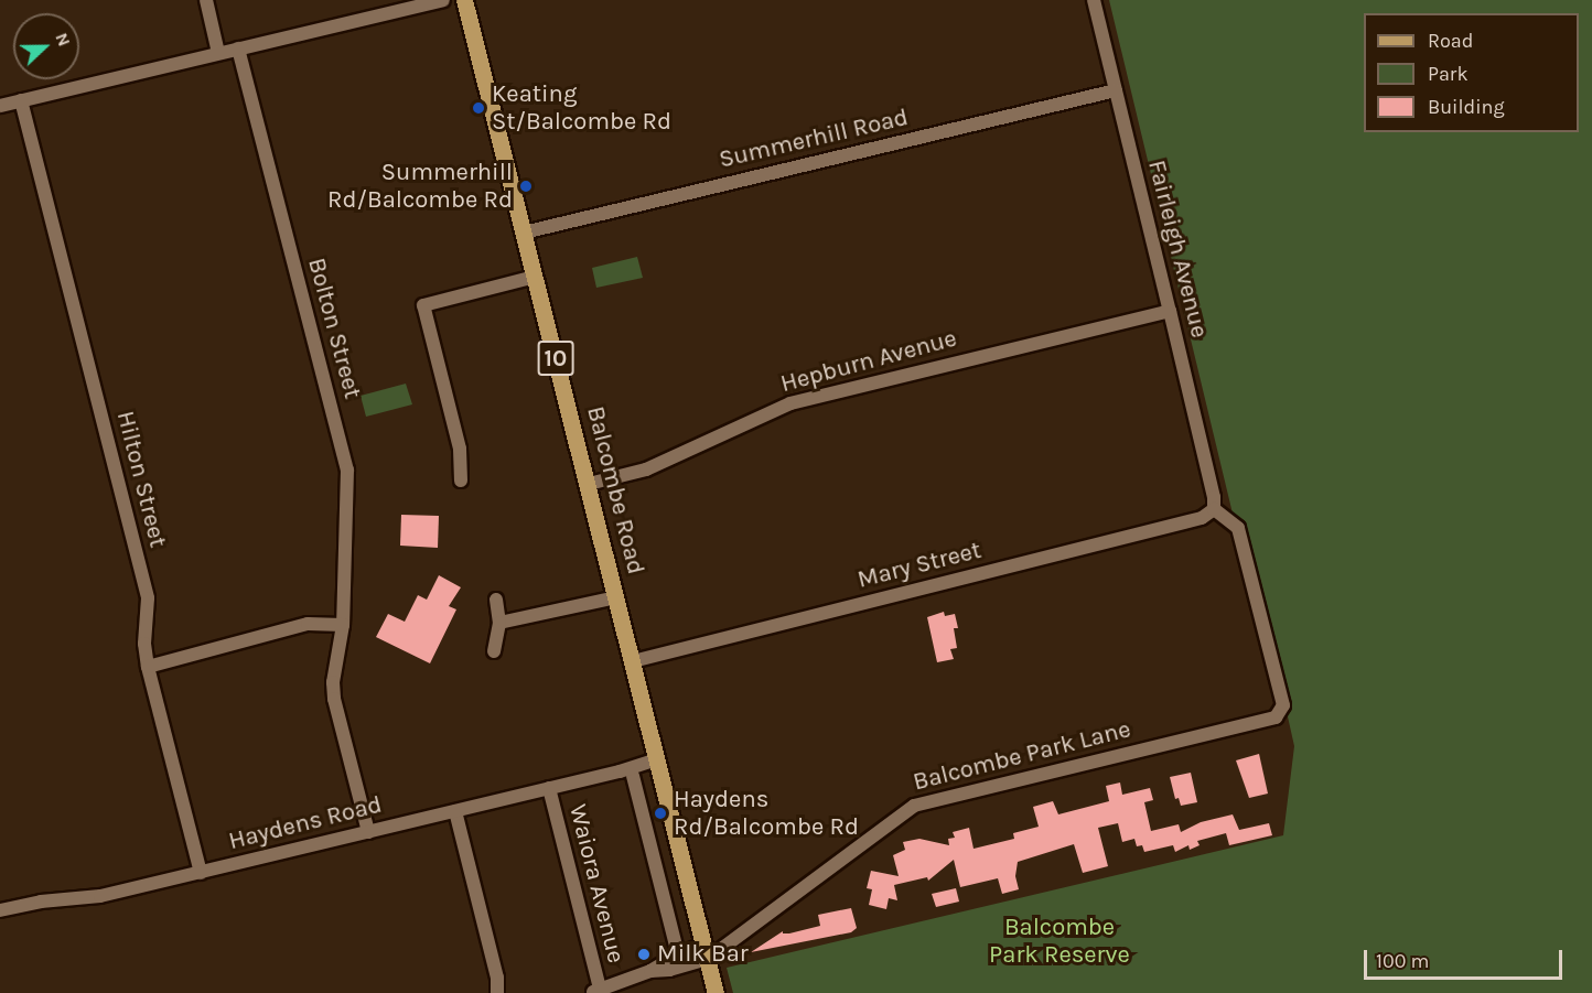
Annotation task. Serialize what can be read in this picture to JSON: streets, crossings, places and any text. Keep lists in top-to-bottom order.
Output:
{
  "streets": {
    "main road": ["10", "Balcombe Road"],
    "street": [
      "Summerhill Road",
      "Fairleigh Avenue",
      "Bolton Street",
      "Hepburn Avenue",
      "Hilton Street",
      "Mary Street",
      "Balcombe Park Lane",
      "Haydens Road",
      "Waiora Avenue"
    ]
  },
  "crossings": [
    ["Summerhill Road", "Fairleigh Avenue"],
    ["Summerhill Road", "Balcombe Road"],
    ["Fairleigh Avenue", "Hepburn Avenue"],
    ["Fairleigh Avenue", "Mary Street"],
    ["Fairleigh Avenue", "Balcombe Park Lane"],
    ["Bolton Street", "Haydens Road"],
    ["Hepburn Avenue", "Balcombe Road"],
    ["Hilton Street", "Haydens Road"],
    ["Balcombe Road", "Mary Street"],
    ["Balcombe Road", "Balcombe Park Lane"],
    ["Balcombe Road", "Haydens Road"],
    ["Mary Street", "Balcombe Park Lane"],
    ["Haydens Road", "Waiora Avenue"]
  ],
  "parks": ["Balcombe Park Reserve"],
  "places": [
    "Keating St/Balcombe Rd",
    "Summerhill Rd/Balcombe Rd",
    "Haydens Rd/Balcombe Rd",
    "Milk Bar"
  ],
  "legend": ["Road", "Park", "Building"],
  "scale_bar": "100 m",
  "north": "right"
}
